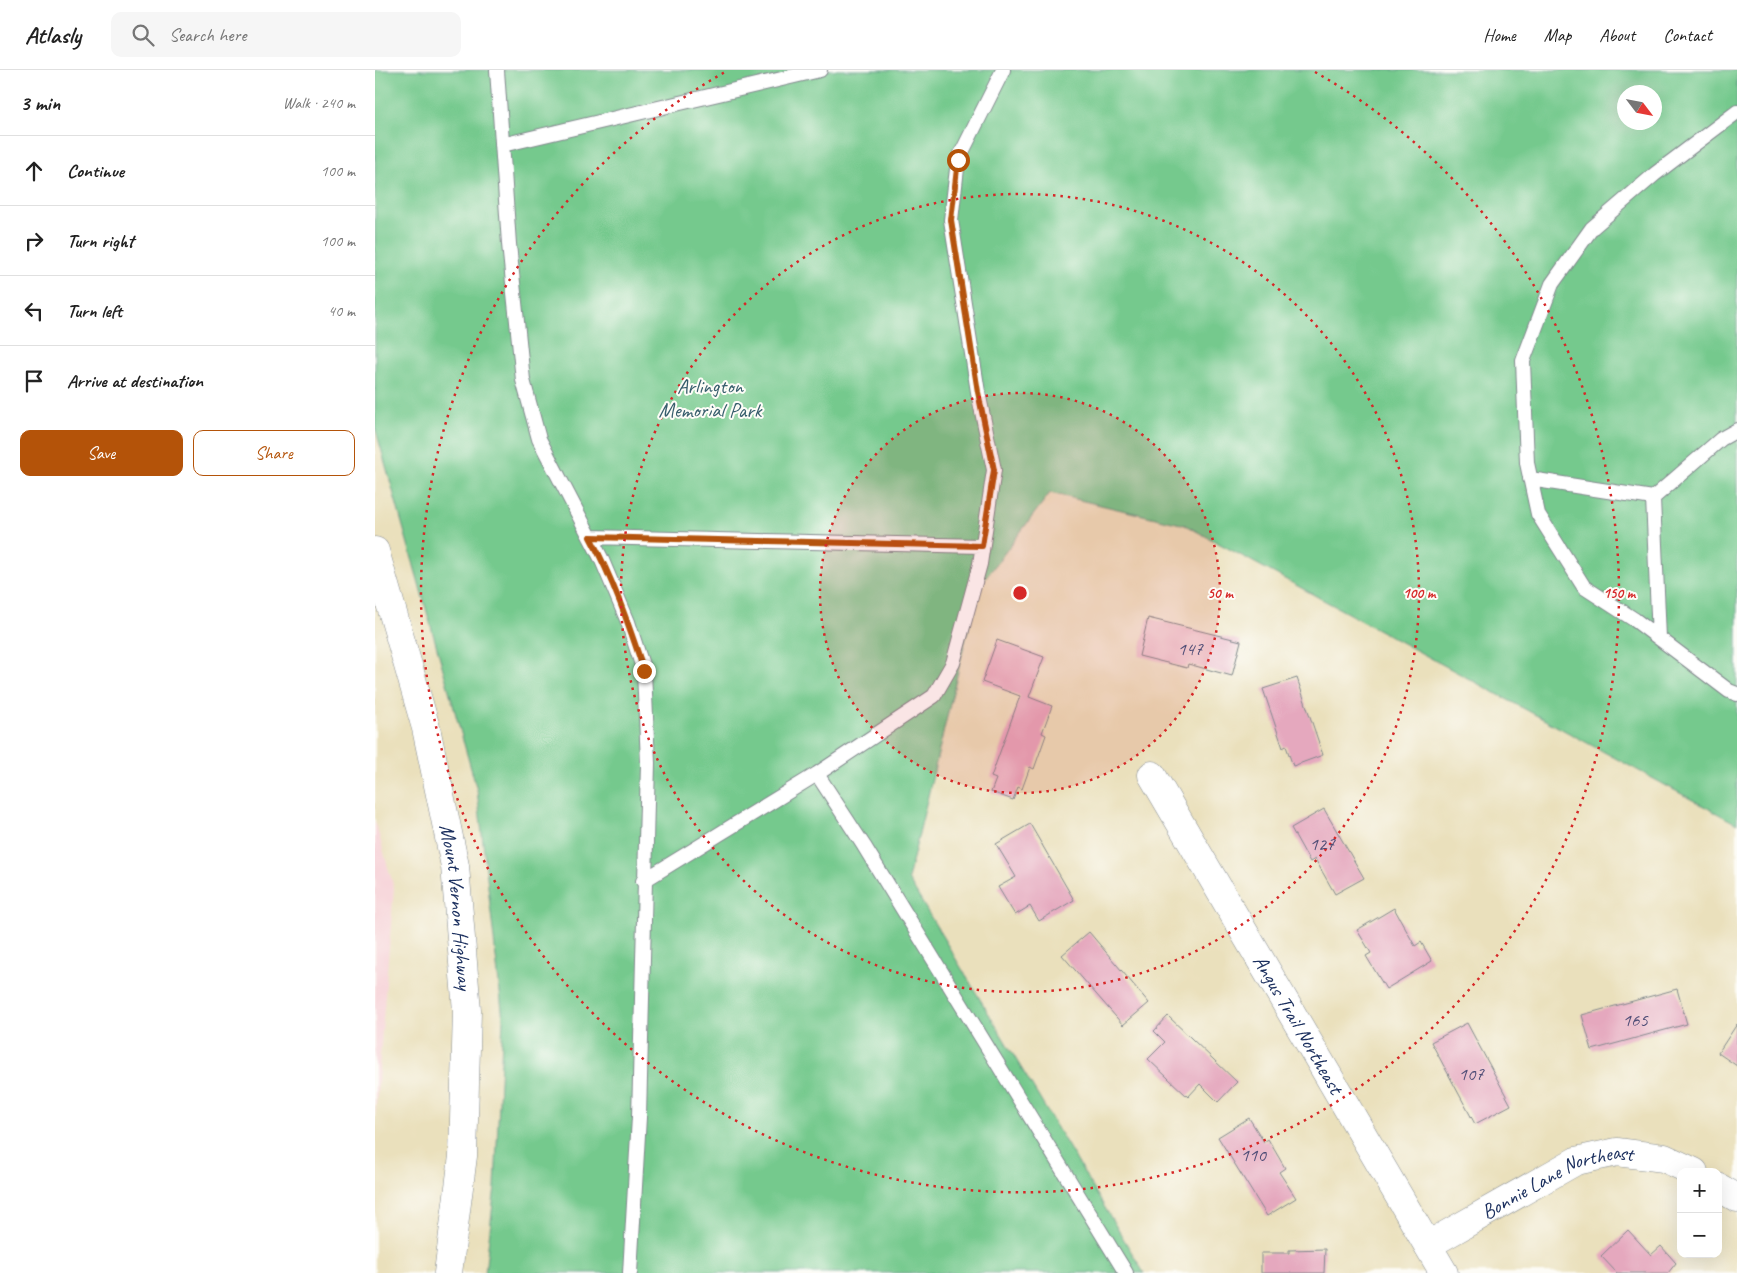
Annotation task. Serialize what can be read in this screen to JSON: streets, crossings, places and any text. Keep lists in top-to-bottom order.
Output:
{
  "streets": {
    "street": ["Mount Vernon Highway", "Angus Trail Northeast", "Bonnie Lane Northeast"]
  },
  "crossings": [
    ["Angus Trail Northeast", "Bonnie Lane Northeast"]
  ],
  "parks": ["Arlington Memorial Park"],
  "house_numbers": [
    "147",
    "127",
    "165",
    "107",
    "110"
  ],
  "north": "bottom right",
  "page": {
    "header": "Atlasly",
    "search": "Search here",
    "nav": [
      "Home",
      "Map",
      "About",
      "Contact"
    ],
    "heading": ["3 min", "Walk · 240 m"],
    "list": [
      ["Continue", "100 m"],
      ["Turn right", "100 m"],
      ["Turn left", "40 m"],
      "Arrive at destination"
    ],
    "buttons": ["Save", "Share"],
    "map_buttons": ["+", "−"]
  },
  "rings": ["50 m", "100 m", "150 m"]
}
